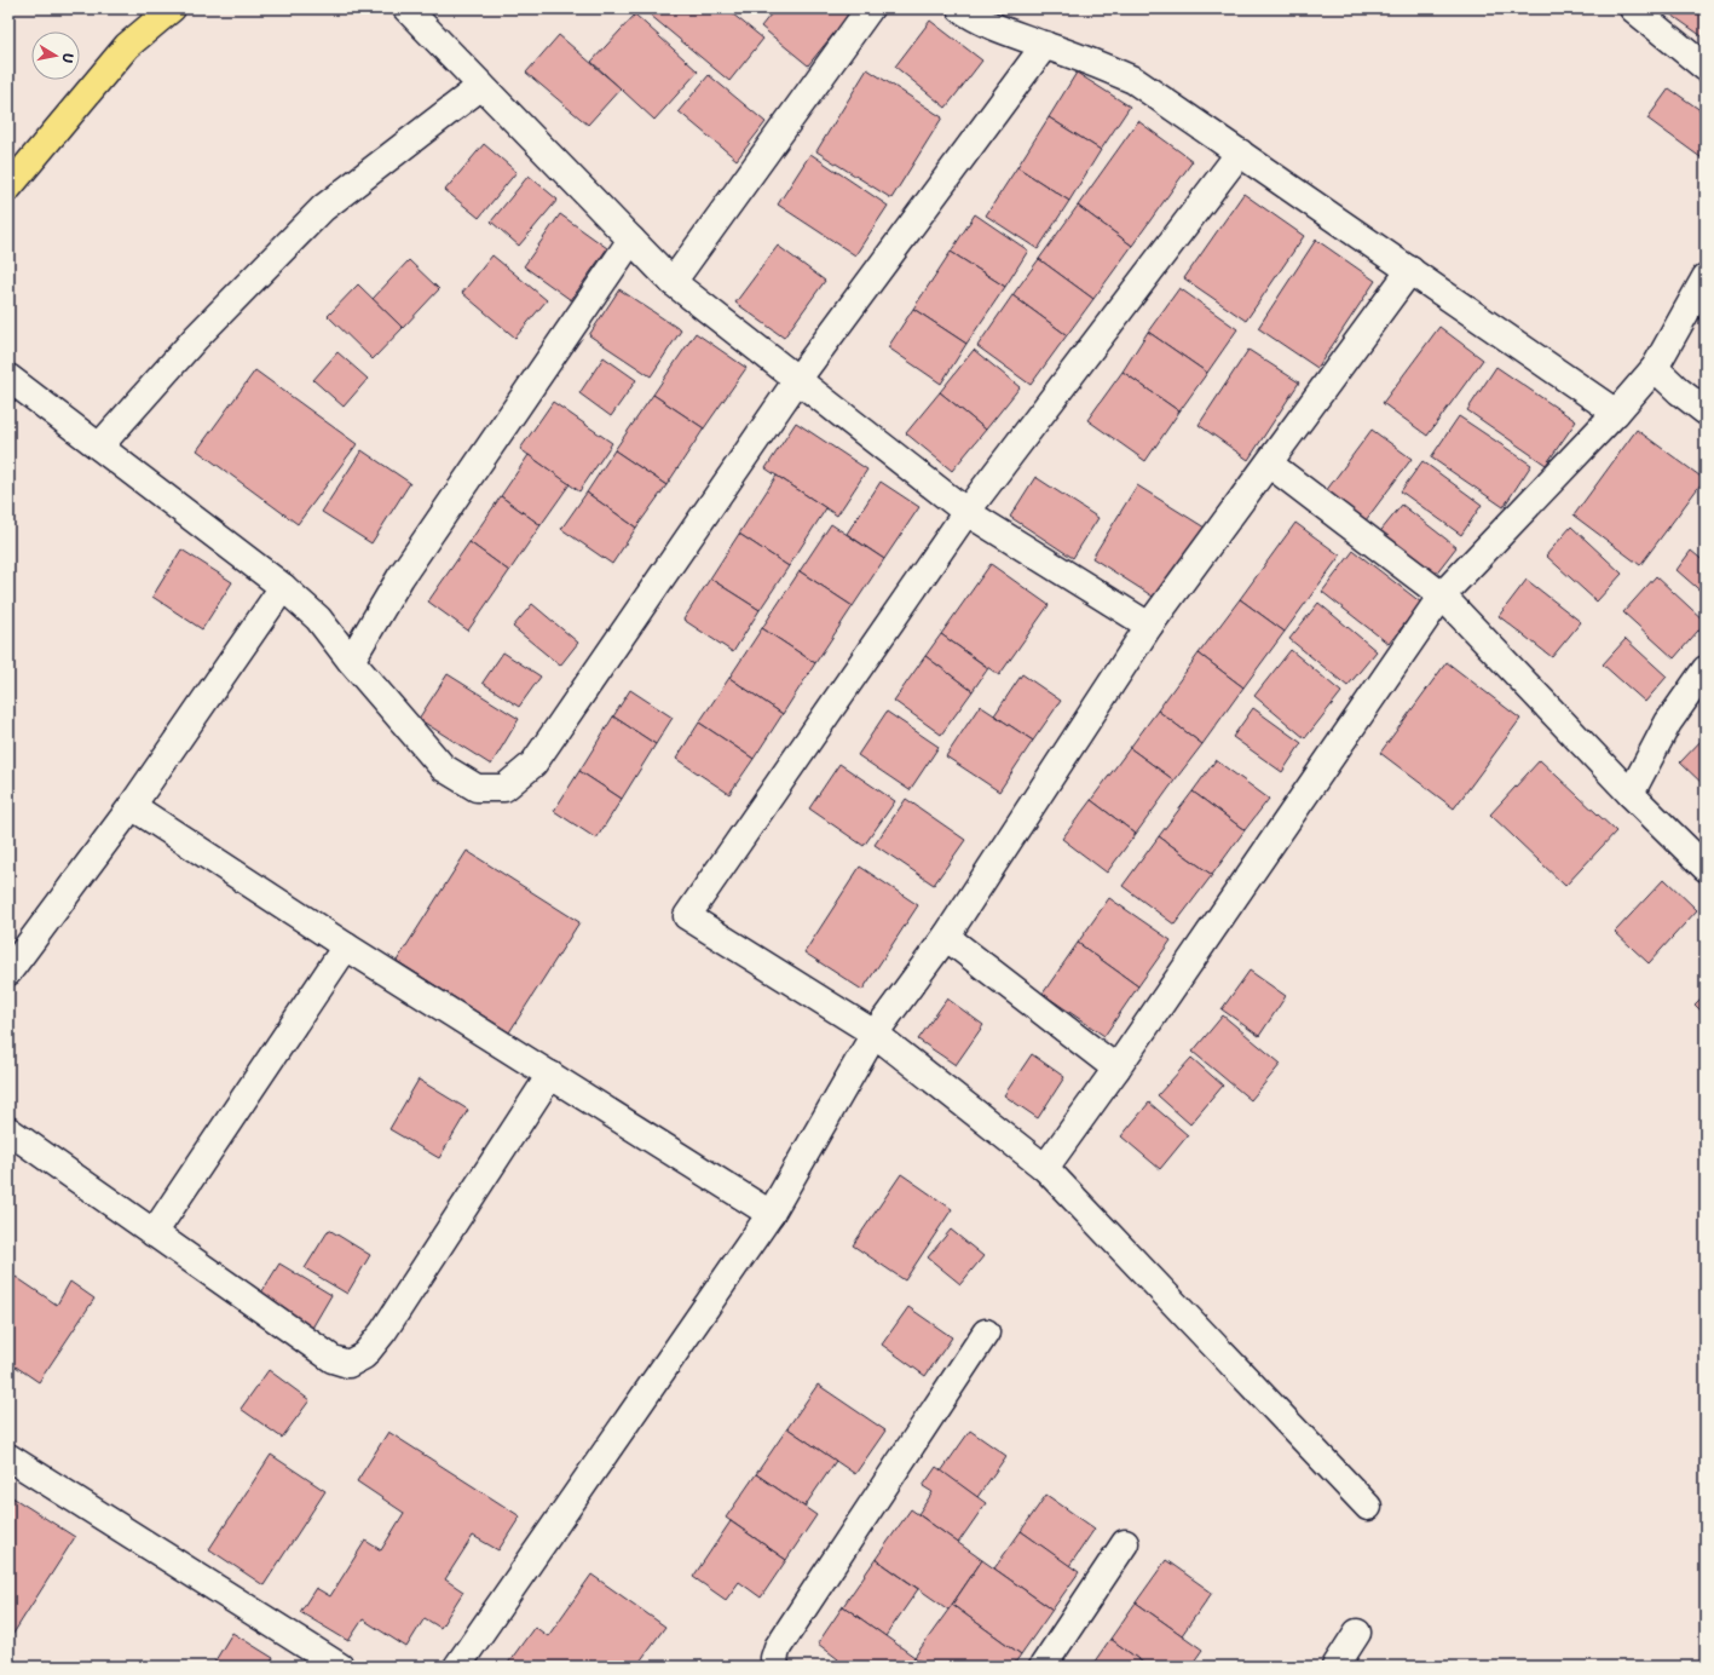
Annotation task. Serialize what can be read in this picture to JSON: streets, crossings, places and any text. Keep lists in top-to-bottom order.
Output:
{
  "north": "right"
}
